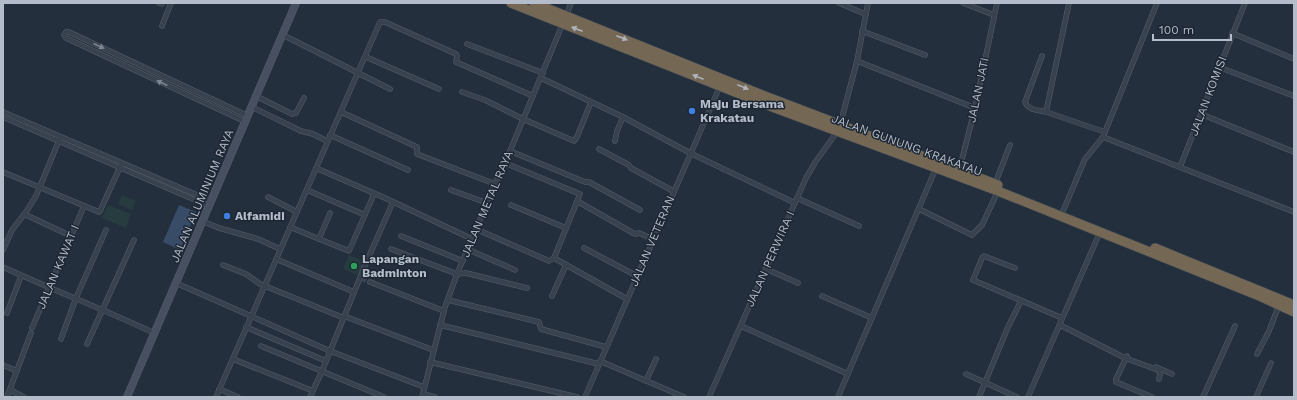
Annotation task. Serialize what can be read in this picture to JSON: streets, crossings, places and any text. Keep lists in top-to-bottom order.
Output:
{
  "streets": {
    "highway": ["JALAN GUNUNG KRAKATAU"],
    "main road": ["JALAN ALUMINIUM RAYA"],
    "street": [
      "JALAN JATI",
      "JALAN KOMISI",
      "JALAN METAL RAYA",
      "JALAN VETERAN",
      "JALAN PERWIRA I",
      "JALAN KAWAT I"
    ]
  },
  "crossings": [
    ["JALAN JATI", "JALAN GUNUNG KRAKATAU"],
    ["JALAN GUNUNG KRAKATAU", "JALAN METAL RAYA"],
    ["JALAN GUNUNG KRAKATAU", "JALAN VETERAN"],
    ["JALAN GUNUNG KRAKATAU", "JALAN PERWIRA I"]
  ],
  "places": ["Maju Bersama Krakatau", "Alfamidi", "Lapangan Badminton"],
  "scale_bar": "100 m"
}
